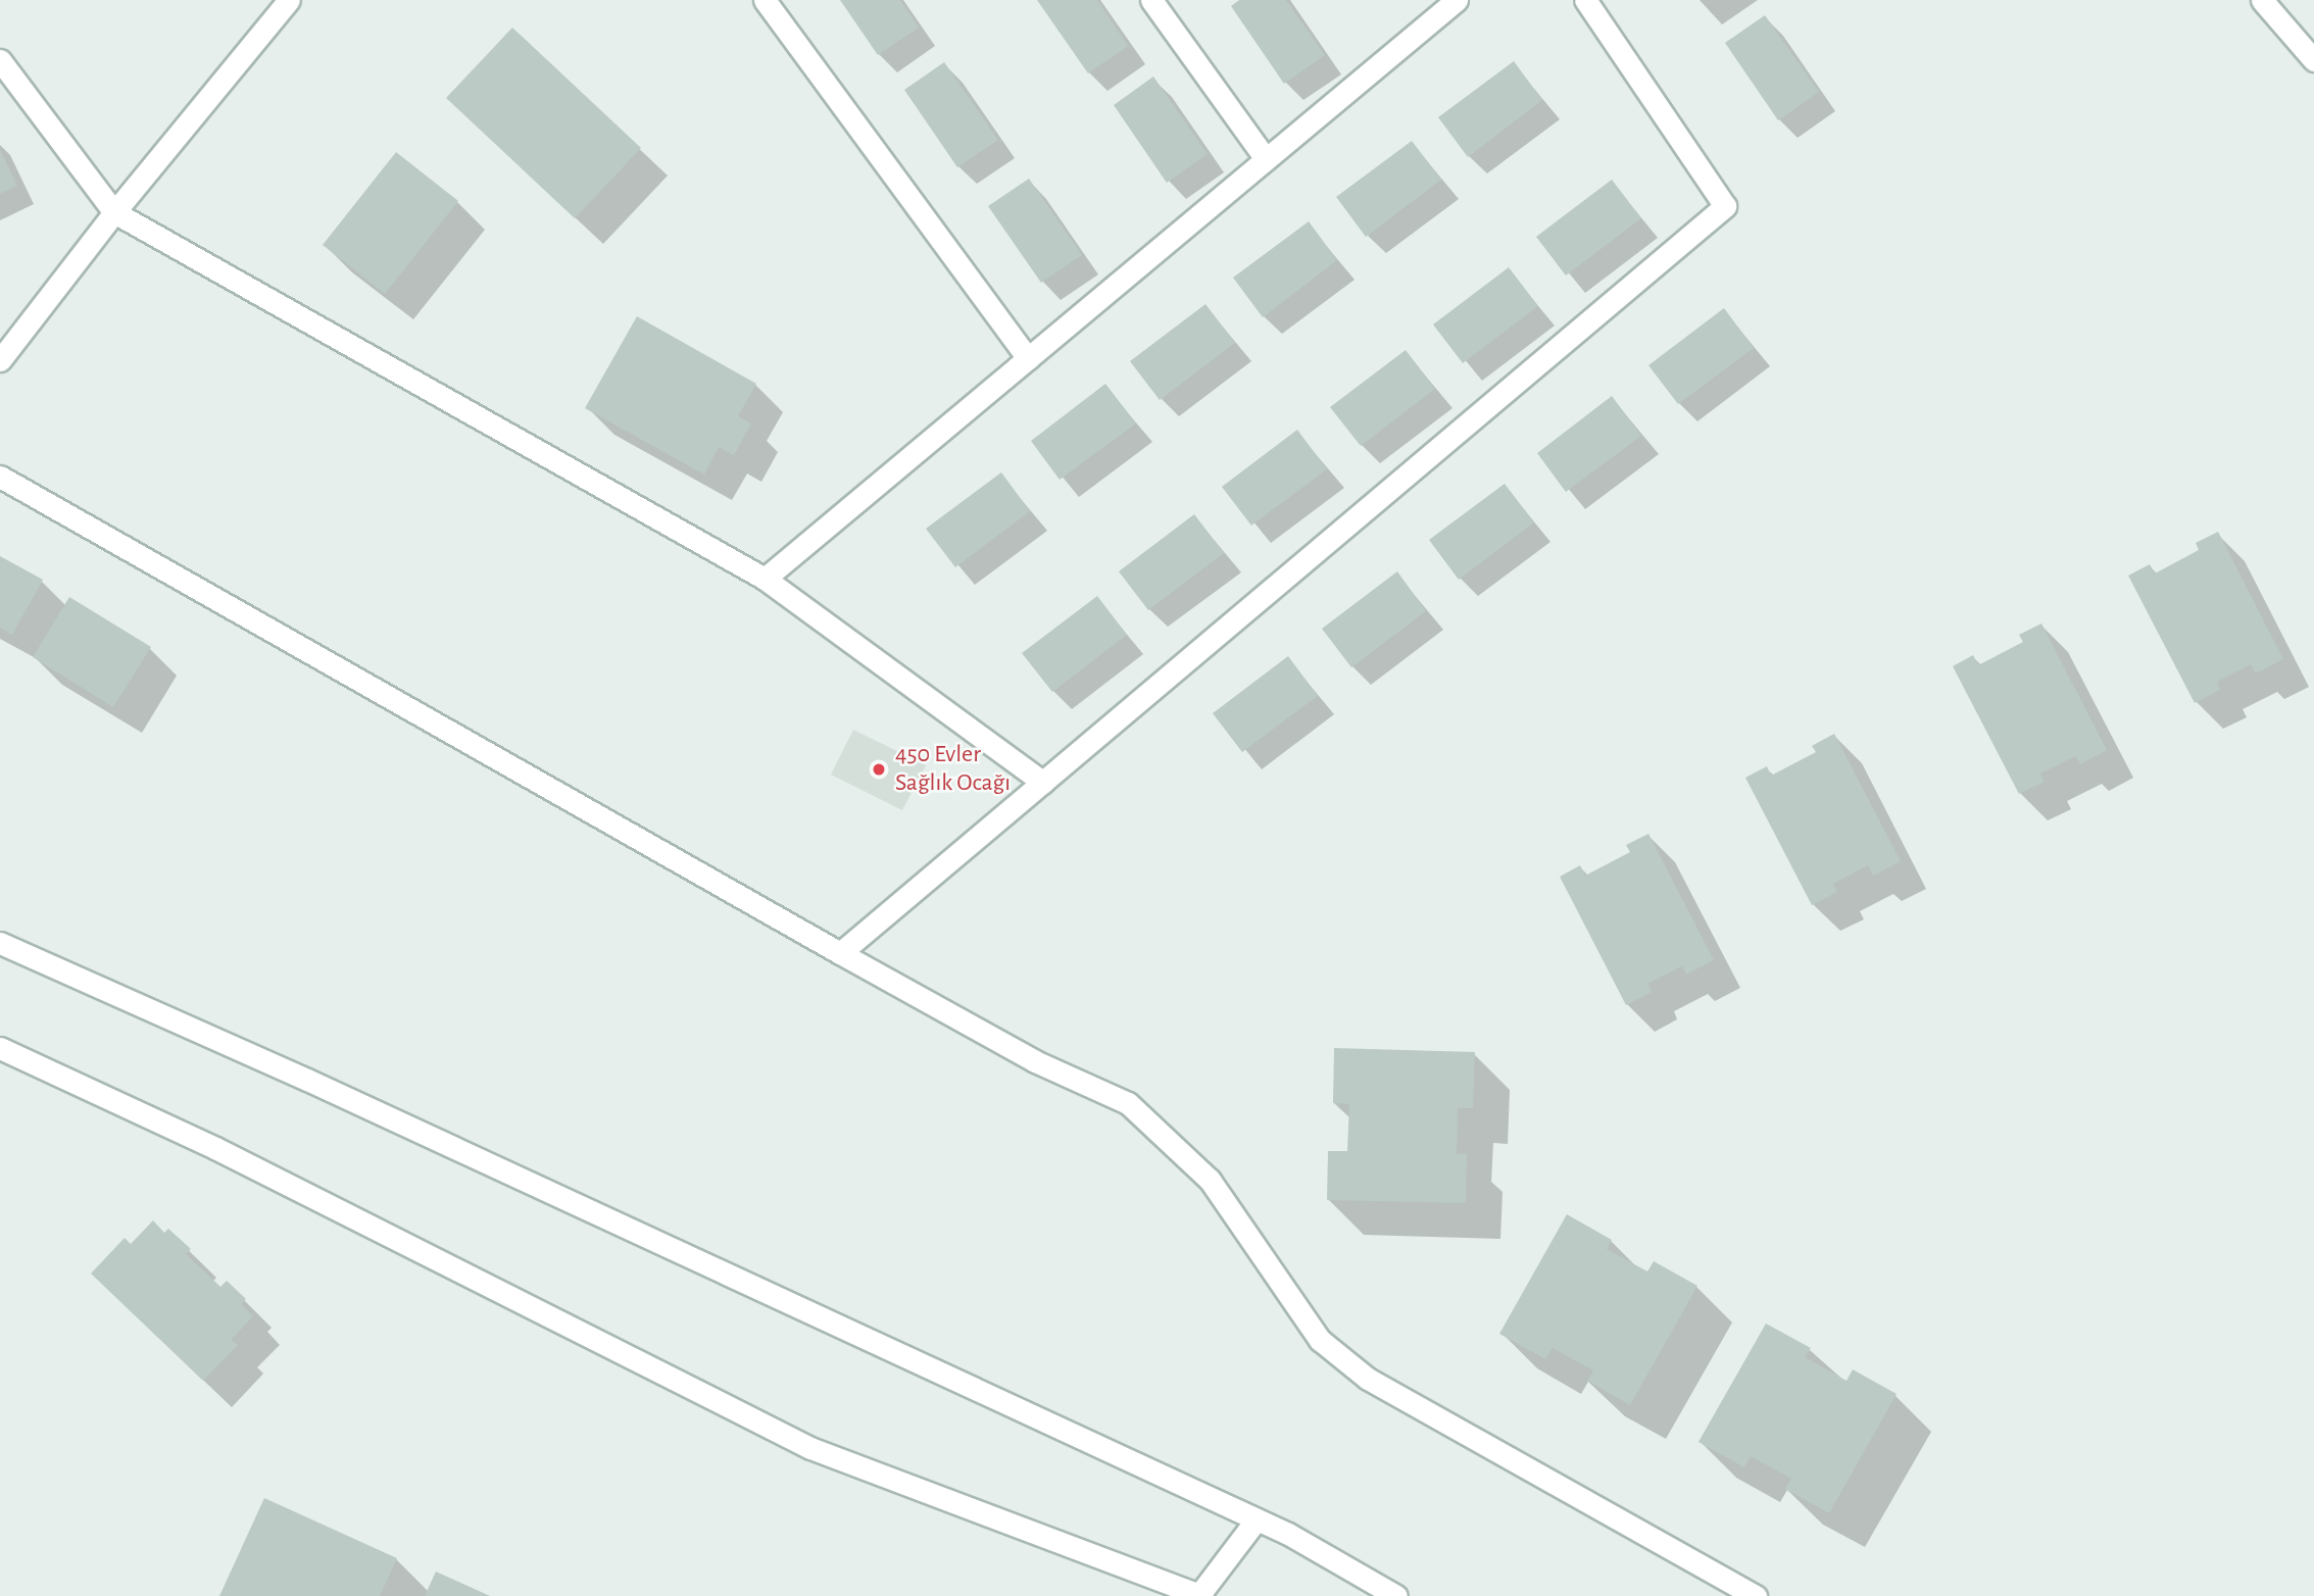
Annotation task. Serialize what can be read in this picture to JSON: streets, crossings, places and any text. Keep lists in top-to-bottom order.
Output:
{
  "places": ["450 Evler Sağlık Ocağı"]
}
